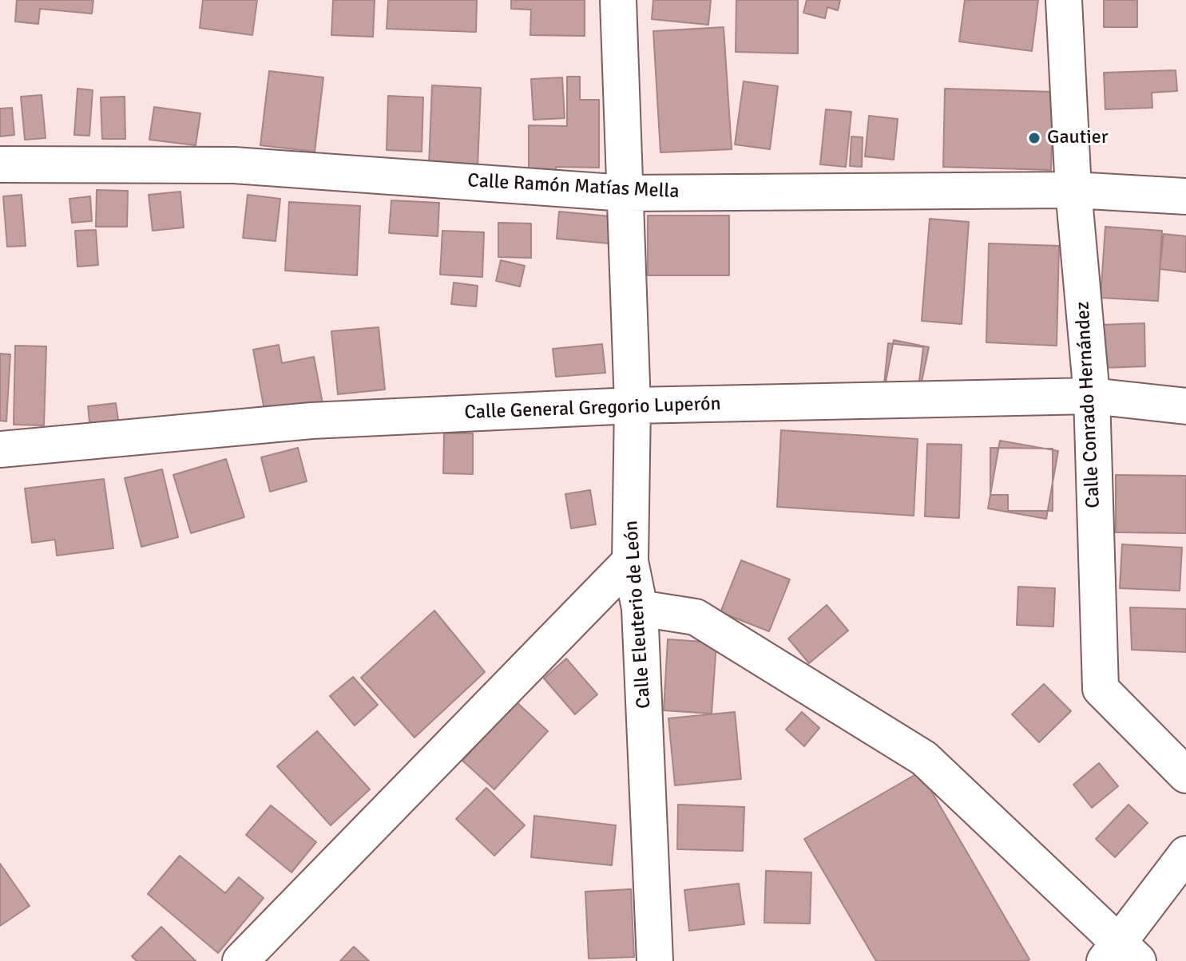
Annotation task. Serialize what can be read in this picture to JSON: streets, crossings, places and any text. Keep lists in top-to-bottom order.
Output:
{
  "streets": {
    "street": [
      "Calle Ramón Matías Mella",
      "Calle Conrado Hernández",
      "Calle General Gregorio Luperón",
      "Calle Eleuterio de León"
    ]
  },
  "crossings": [
    ["Calle Ramón Matías Mella", "Calle Conrado Hernández"],
    ["Calle Ramón Matías Mella", "Calle Eleuterio de León"],
    ["Calle Conrado Hernández", "Calle General Gregorio Luperón"],
    ["Calle General Gregorio Luperón", "Calle Eleuterio de León"]
  ],
  "places": ["Gautier"]
}
